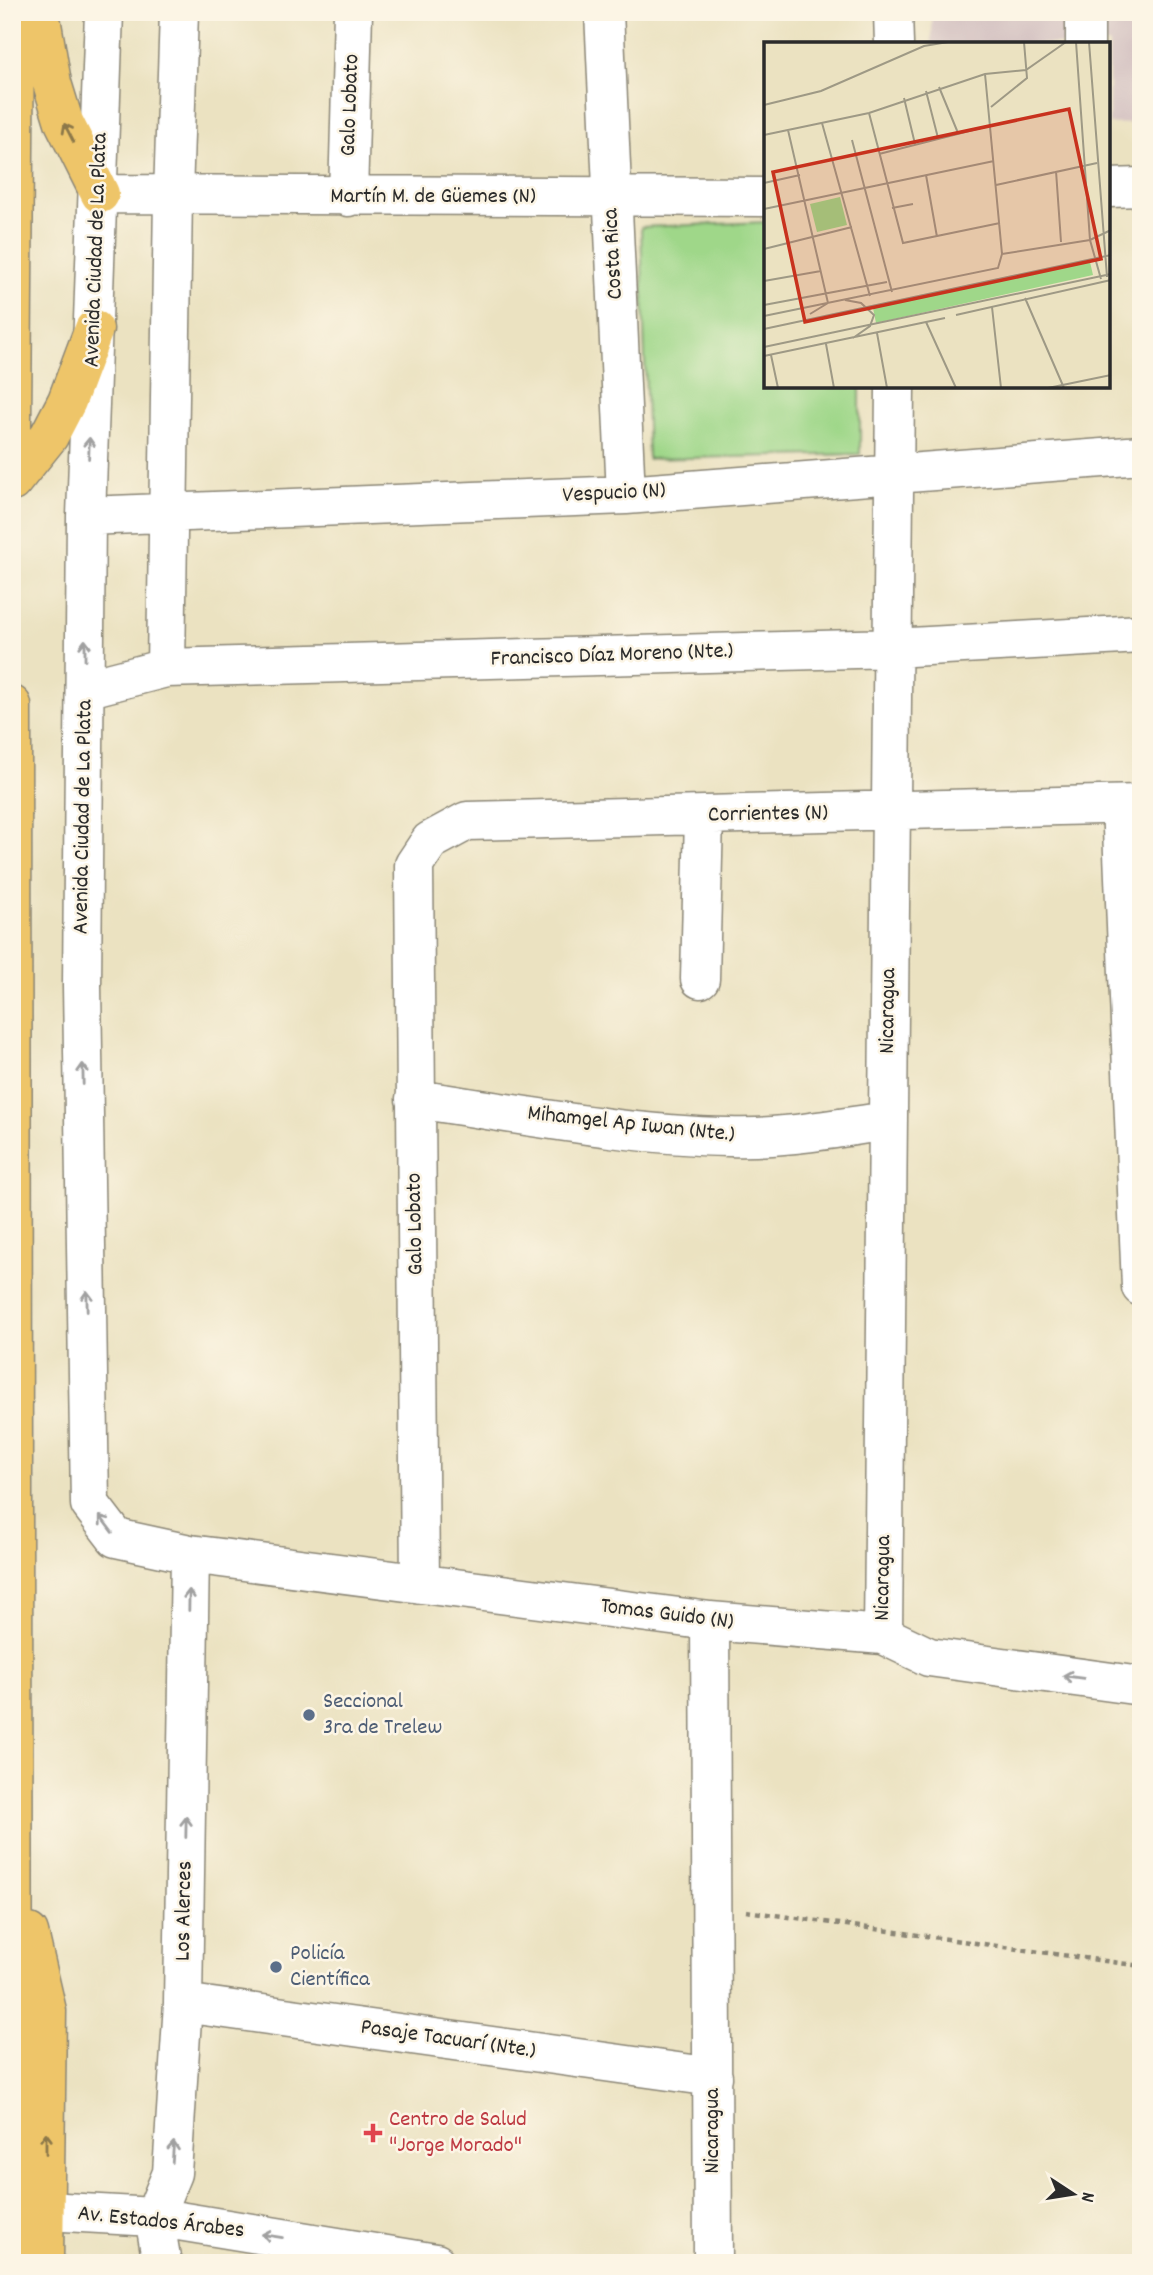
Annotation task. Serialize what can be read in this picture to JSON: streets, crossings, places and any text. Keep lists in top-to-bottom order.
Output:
{
  "streets": {
    "street": [
      "Galo Lobato",
      "Martín M. de Güemes (N)",
      "Avenida Ciudad de La Plata",
      "Costa Rica",
      "Vespucio (N)",
      "Francisco Díaz Moreno (Nte.)",
      "Corrientes (N)",
      "Nicaragua",
      "Mihamgel Ap Iwan (Nte.)",
      "Tomas Guido (N)",
      "Los Alerces",
      "Pasaje Tacuarí (Nte.)",
      "Av. Estados Árabes"
    ]
  },
  "crossings": [
    ["Galo Lobato", "Martín M. de Güemes (N)"],
    ["Galo Lobato", "Corrientes (N)"],
    ["Galo Lobato", "Mihamgel Ap Iwan (Nte.)"],
    ["Galo Lobato", "Tomas Guido (N)"],
    ["Martín M. de Güemes (N)", "Avenida Ciudad de La Plata"],
    ["Martín M. de Güemes (N)", "Costa Rica"],
    ["Avenida Ciudad de La Plata", "Vespucio (N)"],
    ["Avenida Ciudad de La Plata", "Francisco Díaz Moreno (Nte.)"],
    ["Avenida Ciudad de La Plata", "Tomas Guido (N)"],
    ["Avenida Ciudad de La Plata", "Los Alerces"],
    ["Costa Rica", "Vespucio (N)"],
    ["Vespucio (N)", "Nicaragua"],
    ["Francisco Díaz Moreno (Nte.)", "Nicaragua"],
    ["Corrientes (N)", "Nicaragua"],
    ["Nicaragua", "Mihamgel Ap Iwan (Nte.)"],
    ["Nicaragua", "Tomas Guido (N)"],
    ["Nicaragua", "Pasaje Tacuarí (Nte.)"],
    ["Tomas Guido (N)", "Los Alerces"],
    ["Los Alerces", "Pasaje Tacuarí (Nte.)"],
    ["Los Alerces", "Av. Estados Árabes"]
  ],
  "one_way": ["Avenida Ciudad de La Plata", "Los Alerces", "Av. Estados Árabes"],
  "places": {
    "other": ["Seccional 3ra de Trelew", "Policía Científica"],
    "health": ["Centro de Salud \"Jorge Morado\""]
  },
  "north": "right"
}
